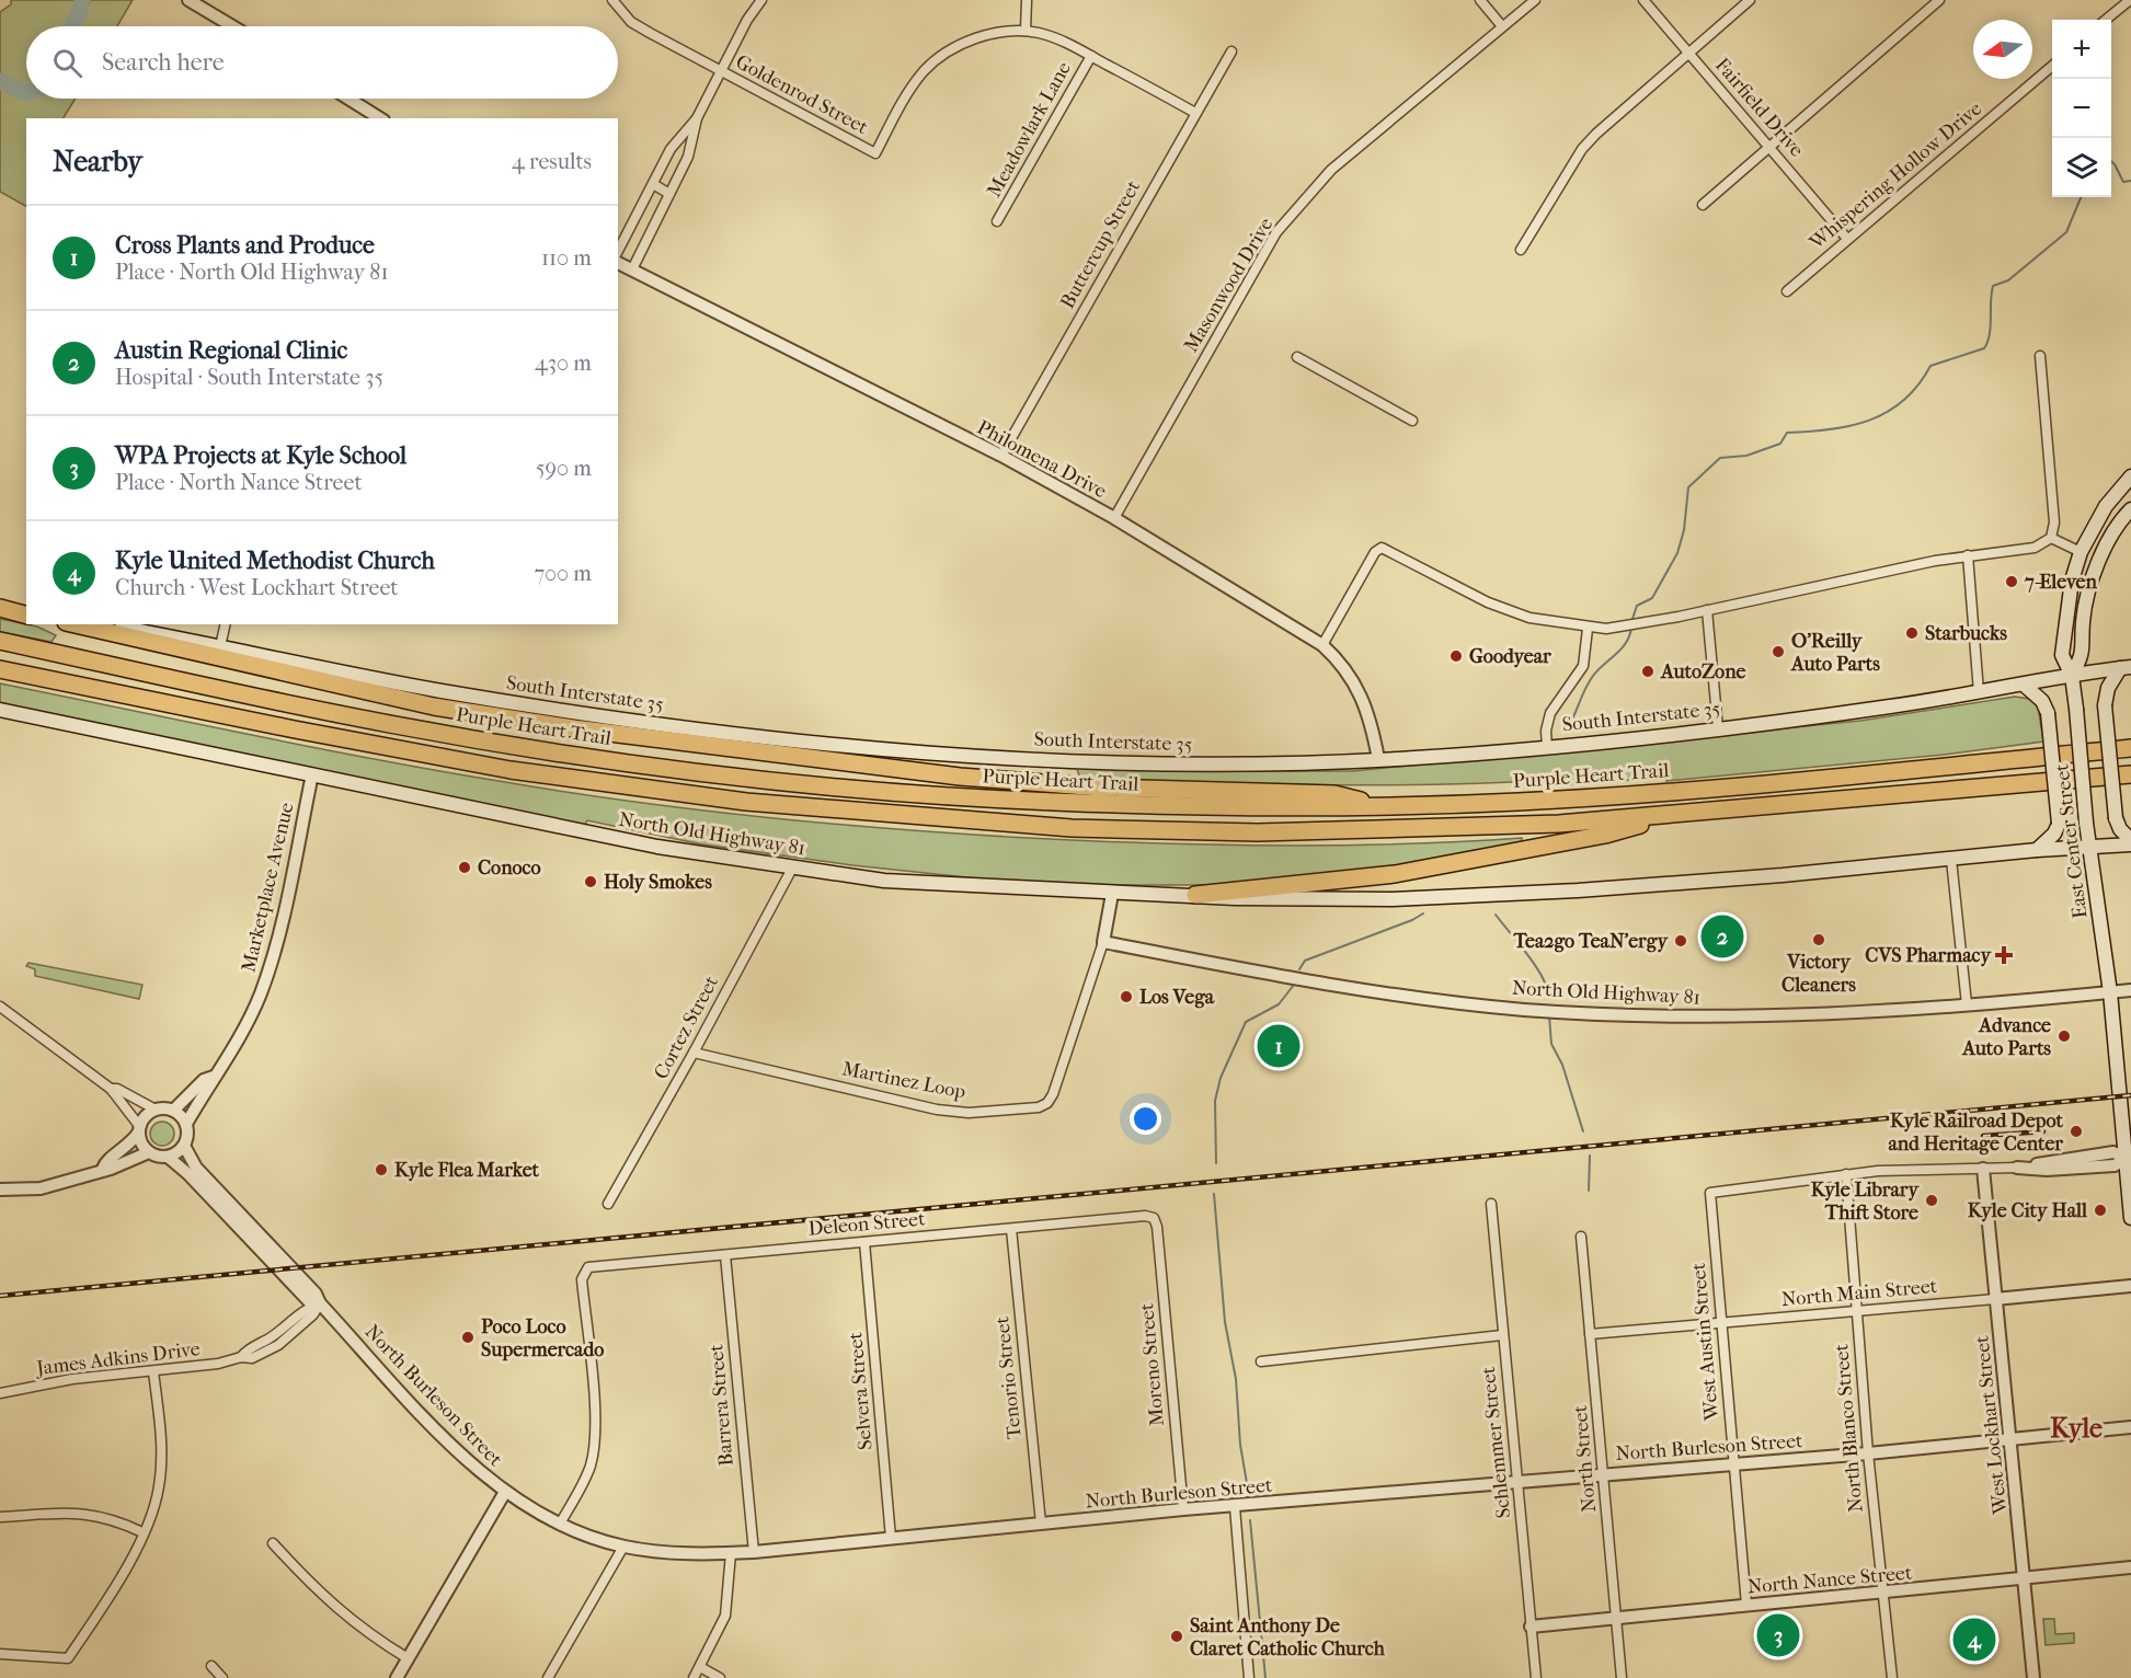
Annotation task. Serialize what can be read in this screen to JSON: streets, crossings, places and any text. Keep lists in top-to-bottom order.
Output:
{
  "streets": {
    "highway": ["Purple Heart Trail"],
    "main road": ["South Interstate 35", "North Old Highway 81", "East Center Street"],
    "street": [
      "Goldenrod Street",
      "Fairfield Drive",
      "Meadowlark Lane",
      "Whispering Hollow Drive",
      "Buttercup Street",
      "Masonwood Drive",
      "Philomena Drive",
      "Marketplace Avenue",
      "Cortez Street",
      "Martinez Loop",
      "Deleon Street",
      "North Main Street",
      "West Austin Street",
      "James Adkins Drive",
      "Moreno Street",
      "Tenorio Street",
      "Selvera Street",
      "North Burleson Street",
      "Barrera Street",
      "West Lockhart Street",
      "North Blanco Street",
      "Schlemmer Street",
      "North Street",
      "North Nance Street"
    ]
  },
  "crossings": [
    ["Goldenrod Street", "Meadowlark Lane"],
    ["Goldenrod Street", "Buttercup Street"],
    ["Fairfield Drive", "Whispering Hollow Drive"],
    ["Buttercup Street", "Philomena Drive"],
    ["Masonwood Drive", "Philomena Drive"],
    ["Philomena Drive", "South Interstate 35"],
    ["South Interstate 35", "East Center Street"],
    ["North Old Highway 81", "East Center Street"],
    ["North Old Highway 81", "Marketplace Avenue"],
    ["North Old Highway 81", "Cortez Street"],
    ["North Old Highway 81", "Martinez Loop"],
    ["Marketplace Avenue", "North Burleson Street"],
    ["Cortez Street", "Martinez Loop"],
    ["Deleon Street", "Moreno Street"],
    ["Deleon Street", "Tenorio Street"],
    ["Deleon Street", "Selvera Street"],
    ["Deleon Street", "North Burleson Street"],
    ["Deleon Street", "Barrera Street"],
    ["North Main Street", "West Austin Street"],
    ["North Main Street", "West Lockhart Street"],
    ["North Main Street", "North Blanco Street"],
    ["North Main Street", "North Street"],
    ["West Austin Street", "North Burleson Street"],
    ["West Austin Street", "North Blanco Street"],
    ["West Austin Street", "North Nance Street"],
    ["James Adkins Drive", "North Burleson Street"],
    ["Moreno Street", "North Burleson Street"],
    ["Tenorio Street", "North Burleson Street"],
    ["Selvera Street", "North Burleson Street"],
    ["North Burleson Street", "Barrera Street"],
    ["North Burleson Street", "West Lockhart Street"],
    ["North Burleson Street", "North Blanco Street"],
    ["North Burleson Street", "Schlemmer Street"],
    ["North Burleson Street", "North Street"],
    ["West Lockhart Street", "North Nance Street"],
    ["North Blanco Street", "North Nance Street"],
    ["Schlemmer Street", "North Nance Street"],
    ["North Street", "North Nance Street"]
  ],
  "districts": ["Kyle"],
  "places": {
    "other": [
      "7-Eleven",
      "Starbucks",
      "O'Reilly Auto Parts",
      "Goodyear",
      "AutoZone",
      "Conoco",
      "Holy Smokes",
      "Victory Cleaners",
      "Tea2go TeaN'ergy",
      "Los Vega",
      "Advance Auto Parts",
      "Kyle Railroad Depot and Heritage Center",
      "Kyle Flea Market",
      "Kyle Library Thift Store",
      "Kyle City Hall",
      "Poco Loco Supermercado",
      "Saint Anthony De Claret Catholic Church"
    ],
    "health": ["CVS Pharmacy"]
  },
  "north": "left",
  "page": {
    "map_buttons": ["+", "−"],
    "search": "Search here",
    "heading": ["Nearby", "4 results"],
    "list": [
      {
        "mark": "1",
        "name": "Cross Plants and Produce",
        "note": "Place · North Old Highway 81",
        "value": "110 m"
      },
      {
        "mark": "2",
        "name": "Austin Regional Clinic",
        "note": "Hospital · South Interstate 35",
        "value": "430 m"
      },
      {
        "mark": "3",
        "name": "WPA Projects at Kyle School",
        "note": "Place · North Nance Street",
        "value": "590 m"
      },
      {
        "mark": "4",
        "name": "Kyle United Methodist Church",
        "note": "Church · West Lockhart Street",
        "value": "700 m"
      }
    ],
    "pins": [
      "2",
      "1",
      "3",
      "4"
    ]
  }
}
